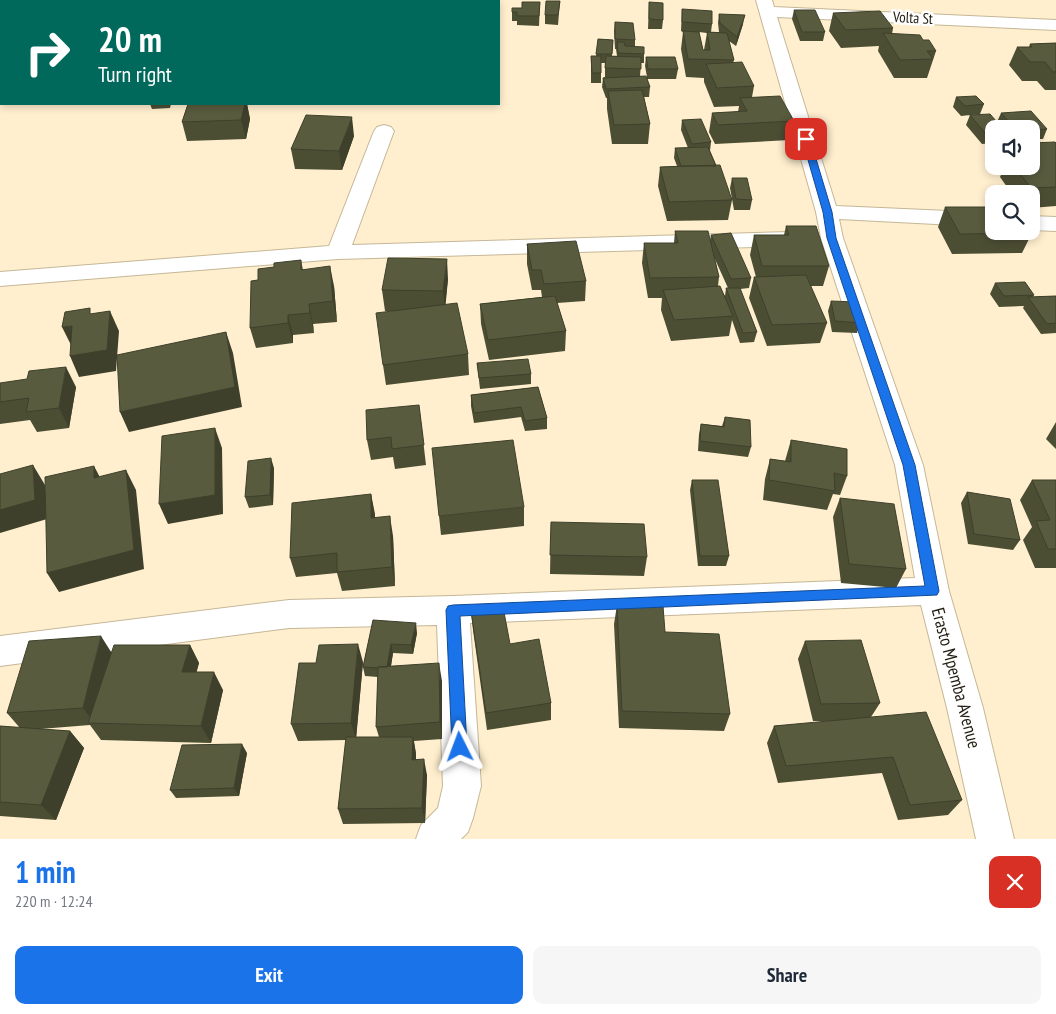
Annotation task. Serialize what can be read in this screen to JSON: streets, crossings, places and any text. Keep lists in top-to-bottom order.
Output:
{
  "streets": {
    "street": ["Volta St", "Erasto Mpemba Avenue"]
  },
  "crossings": [
    ["Volta St", "Erasto Mpemba Avenue"]
  ],
  "page": {
    "turn": ["20 m", "Turn right"],
    "heading": ["1 min", "220 m · 12:24"],
    "buttons": ["Exit", "Share"]
  }
}
